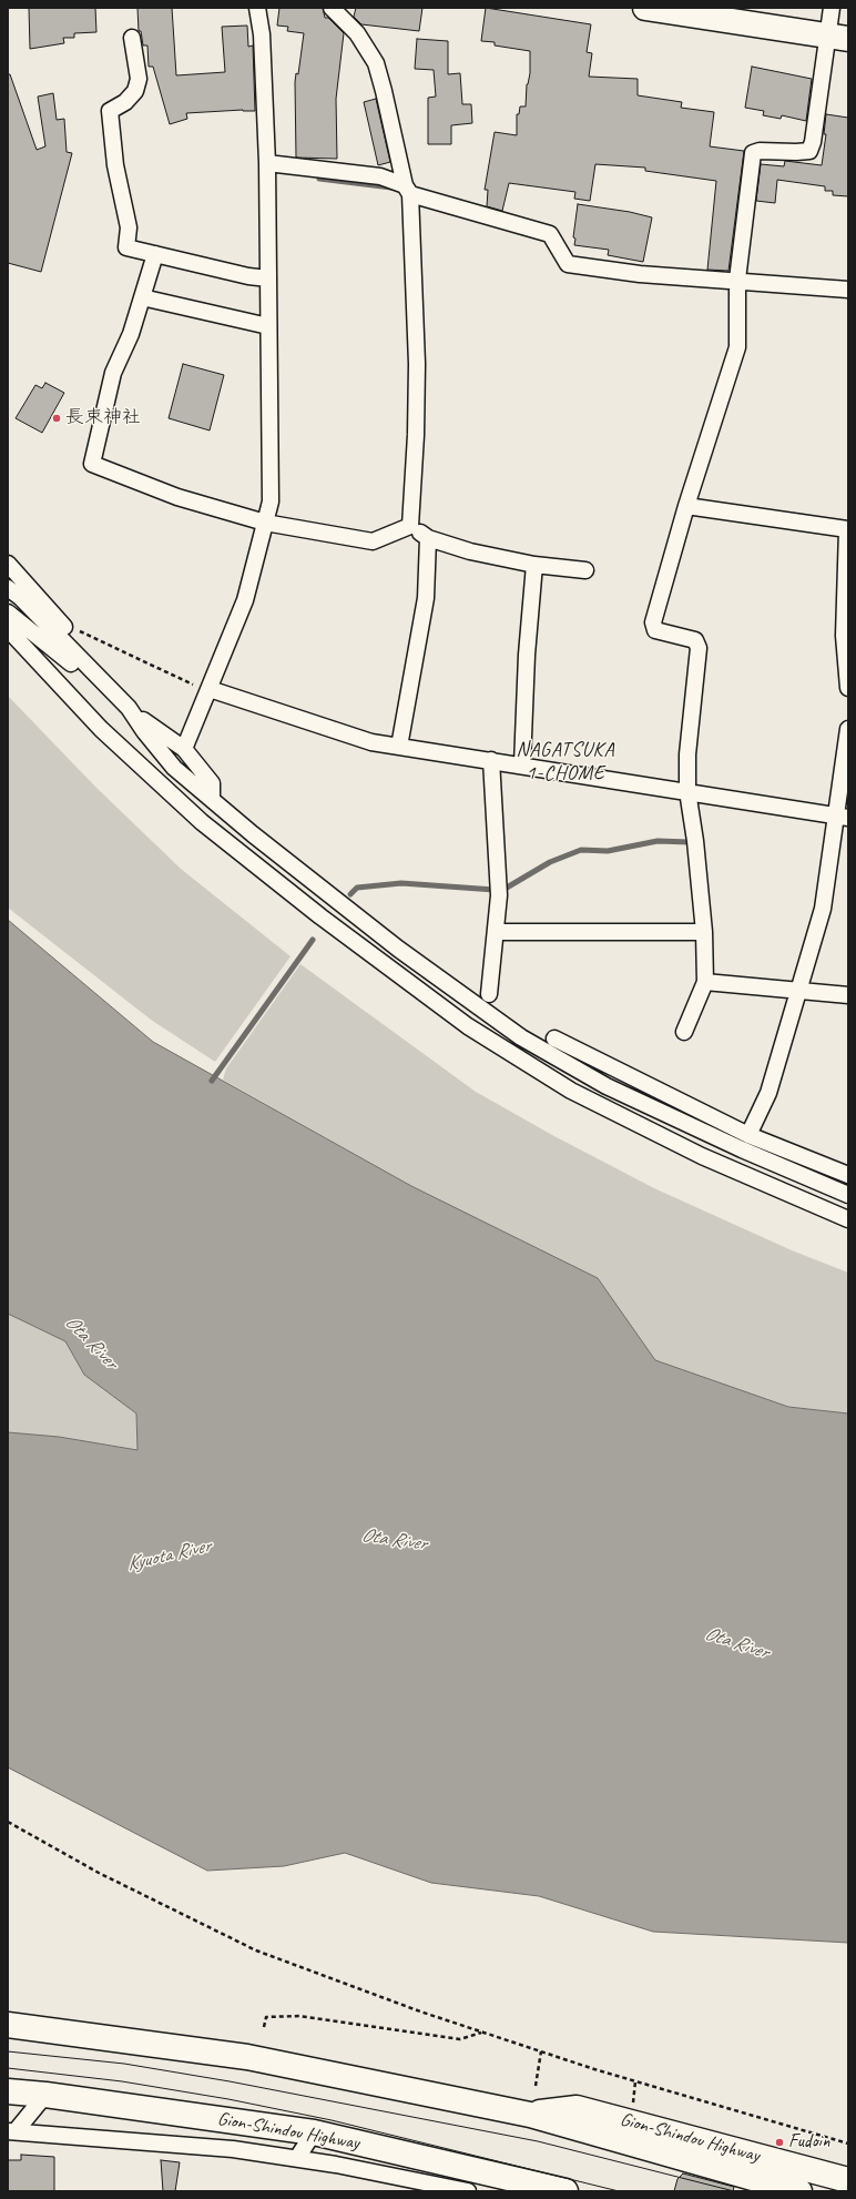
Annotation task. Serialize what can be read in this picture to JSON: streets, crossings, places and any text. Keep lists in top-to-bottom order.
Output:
{
  "streets": {
    "highway": ["Gion-Shindou Highway"]
  },
  "districts": ["NAGATSUKA 1-CHOME"],
  "water": ["Ota River", "Kyuota River"],
  "places": ["長束神社", "Fudoin"]
}
